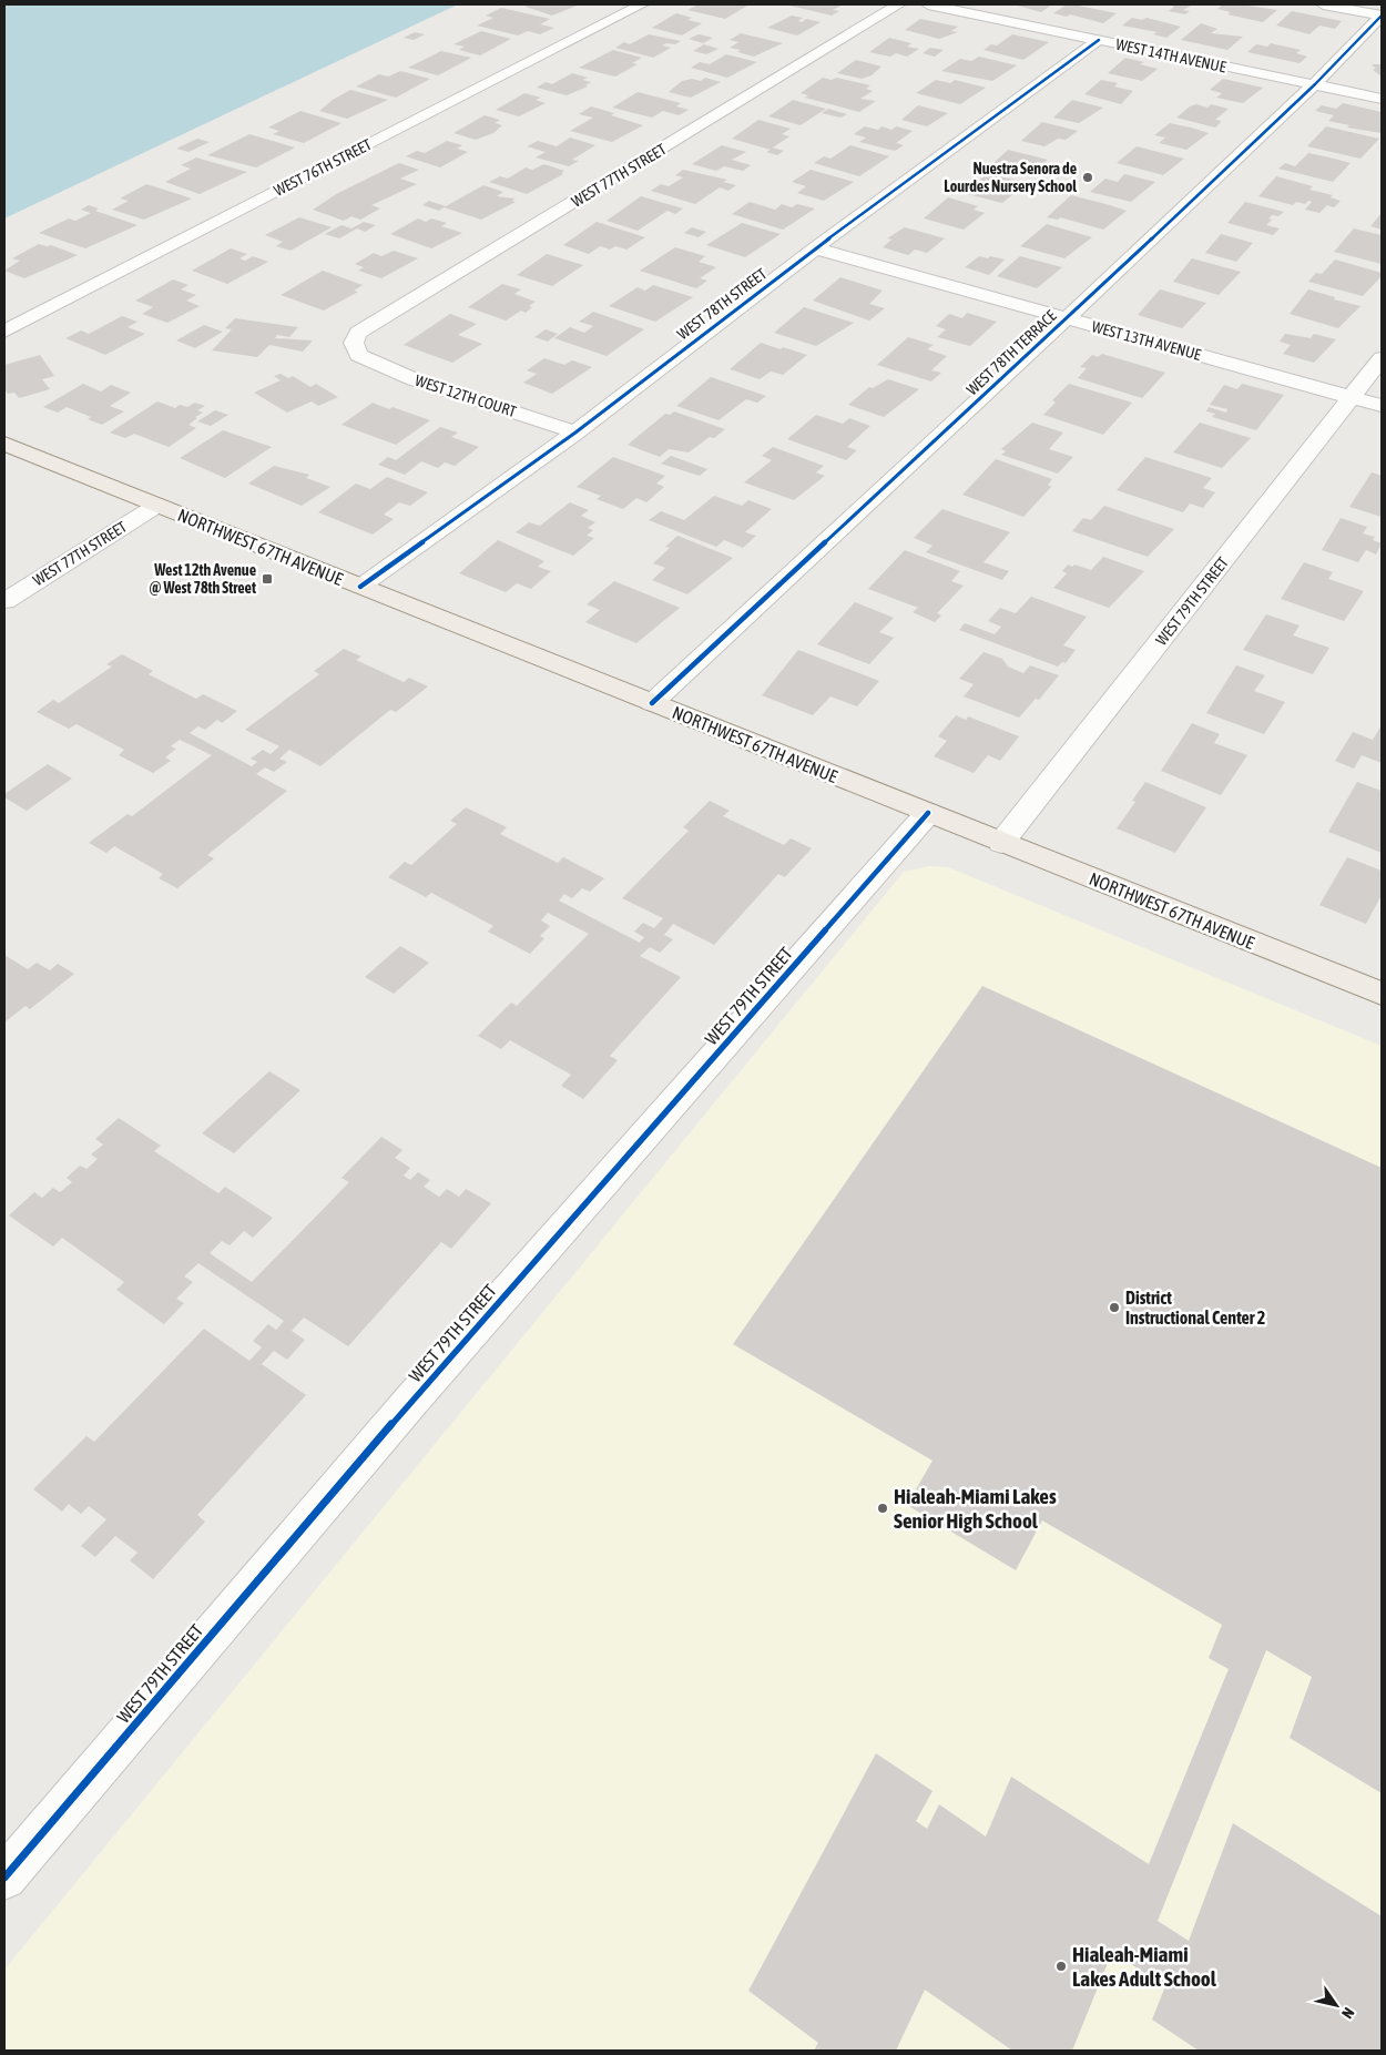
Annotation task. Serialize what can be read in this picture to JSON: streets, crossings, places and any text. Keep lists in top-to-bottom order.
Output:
{
  "streets": {
    "main road": ["NORTHWEST 67TH AVENUE"],
    "street": [
      "WEST 14TH AVENUE",
      "WEST 76TH STREET",
      "WEST 77TH STREET",
      "WEST 78TH STREET",
      "WEST 13TH AVENUE",
      "WEST 78TH TERRACE",
      "WEST 12TH COURT",
      "WEST 79TH STREET"
    ]
  },
  "crossings": [
    ["WEST 14TH AVENUE", "WEST 78TH STREET"],
    ["WEST 14TH AVENUE", "WEST 78TH TERRACE"],
    ["WEST 77TH STREET", "WEST 12TH COURT"],
    ["WEST 77TH STREET", "NORTHWEST 67TH AVENUE"],
    ["WEST 78TH STREET", "WEST 13TH AVENUE"],
    ["WEST 78TH STREET", "WEST 12TH COURT"],
    ["WEST 78TH STREET", "NORTHWEST 67TH AVENUE"],
    ["WEST 13TH AVENUE", "WEST 78TH TERRACE"],
    ["WEST 13TH AVENUE", "WEST 79TH STREET"],
    ["WEST 78TH TERRACE", "NORTHWEST 67TH AVENUE"],
    ["NORTHWEST 67TH AVENUE", "WEST 79TH STREET"]
  ],
  "places": {
    "other": [
      "Nuestra Senora de Lourdes Nursery School",
      "District Instructional Center 2",
      "Hialeah-Miami Lakes Senior High School",
      "Hialeah-Miami Lakes Adult School"
    ],
    "transit": ["West 12th Avenue @ West 78th Street"]
  },
  "north": "bottom right"
}
